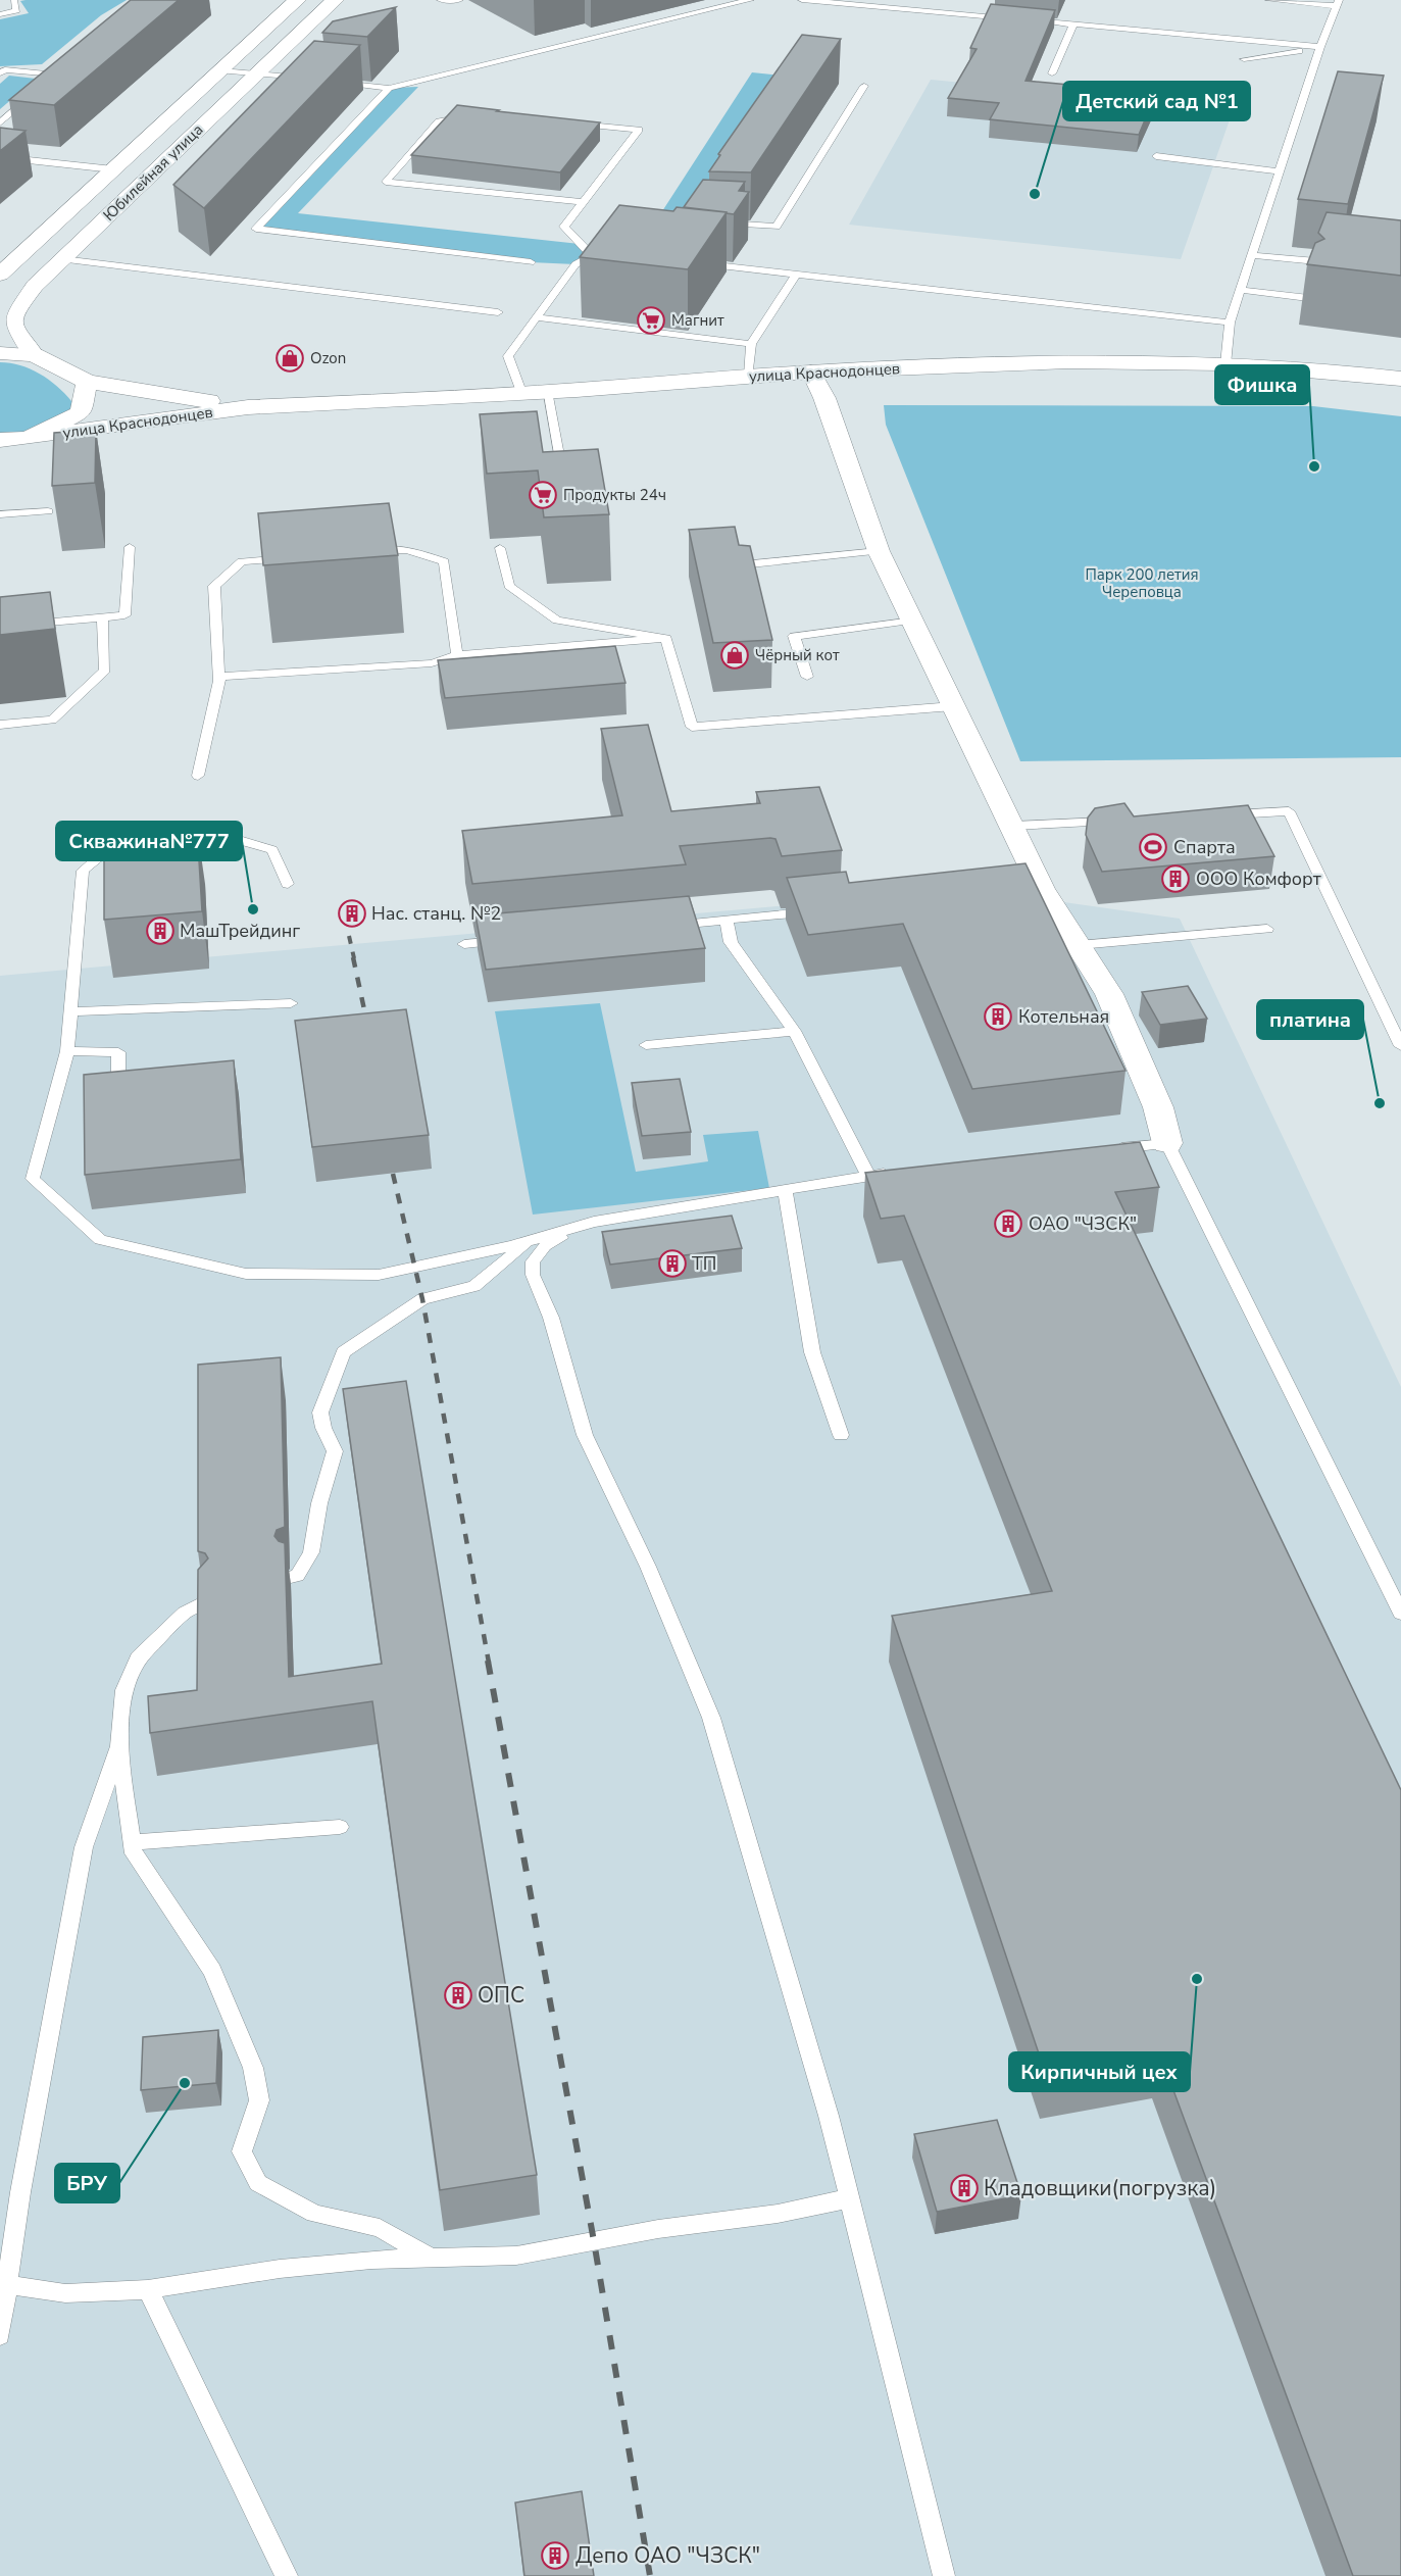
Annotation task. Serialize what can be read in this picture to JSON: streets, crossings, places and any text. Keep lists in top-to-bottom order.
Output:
{
  "streets": {
    "street": ["Юбилейная улица", "улица Краснодонцев"]
  },
  "crossings": [
    ["Юбилейная улица", "улица Краснодонцев"]
  ],
  "parks": ["Парк 200 летия Череповца"],
  "places": {
    "other": [
      "Детский сад №1",
      "Фишка",
      "Скважина№777",
      "платина",
      "Кирпичный цех",
      "БРУ"
    ],
    "supermarket": ["Магнит", "Продукты 24ч"],
    "shop": ["Ozon", "Чёрный кот"],
    "sports": ["Спарта"],
    "building": [
      "ООО Комфорт",
      "Нас. станц. №2",
      "МашТрейдинг",
      "Котельная",
      "ОАО \"ЧЗСК\"",
      "ТП",
      "ОПС",
      "Кладовщики(погрузка)",
      "Депо ОАО \"ЧЗСК\""
    ]
  }
}
